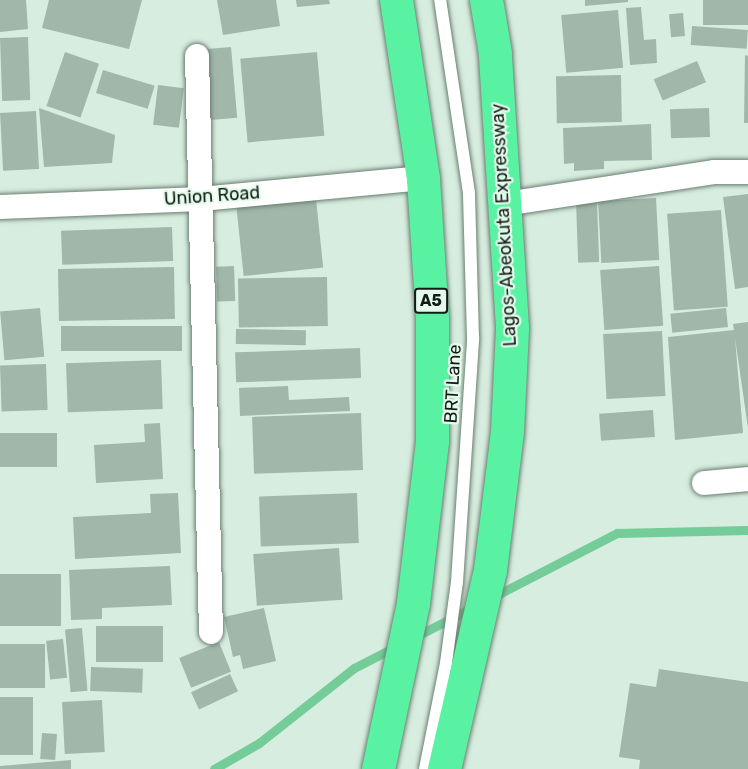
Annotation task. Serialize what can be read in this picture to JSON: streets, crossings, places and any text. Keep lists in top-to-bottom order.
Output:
{
  "streets": {
    "highway": ["Lagos-Abeokuta Expressway", "A5"],
    "street": ["Union Road"],
    "lane": ["BRT Lane"]
  },
  "crossings": [
    ["Union Road", "A5"],
    ["Lagos-Abeokuta Expressway", "BRT Lane"]
  ]
}
